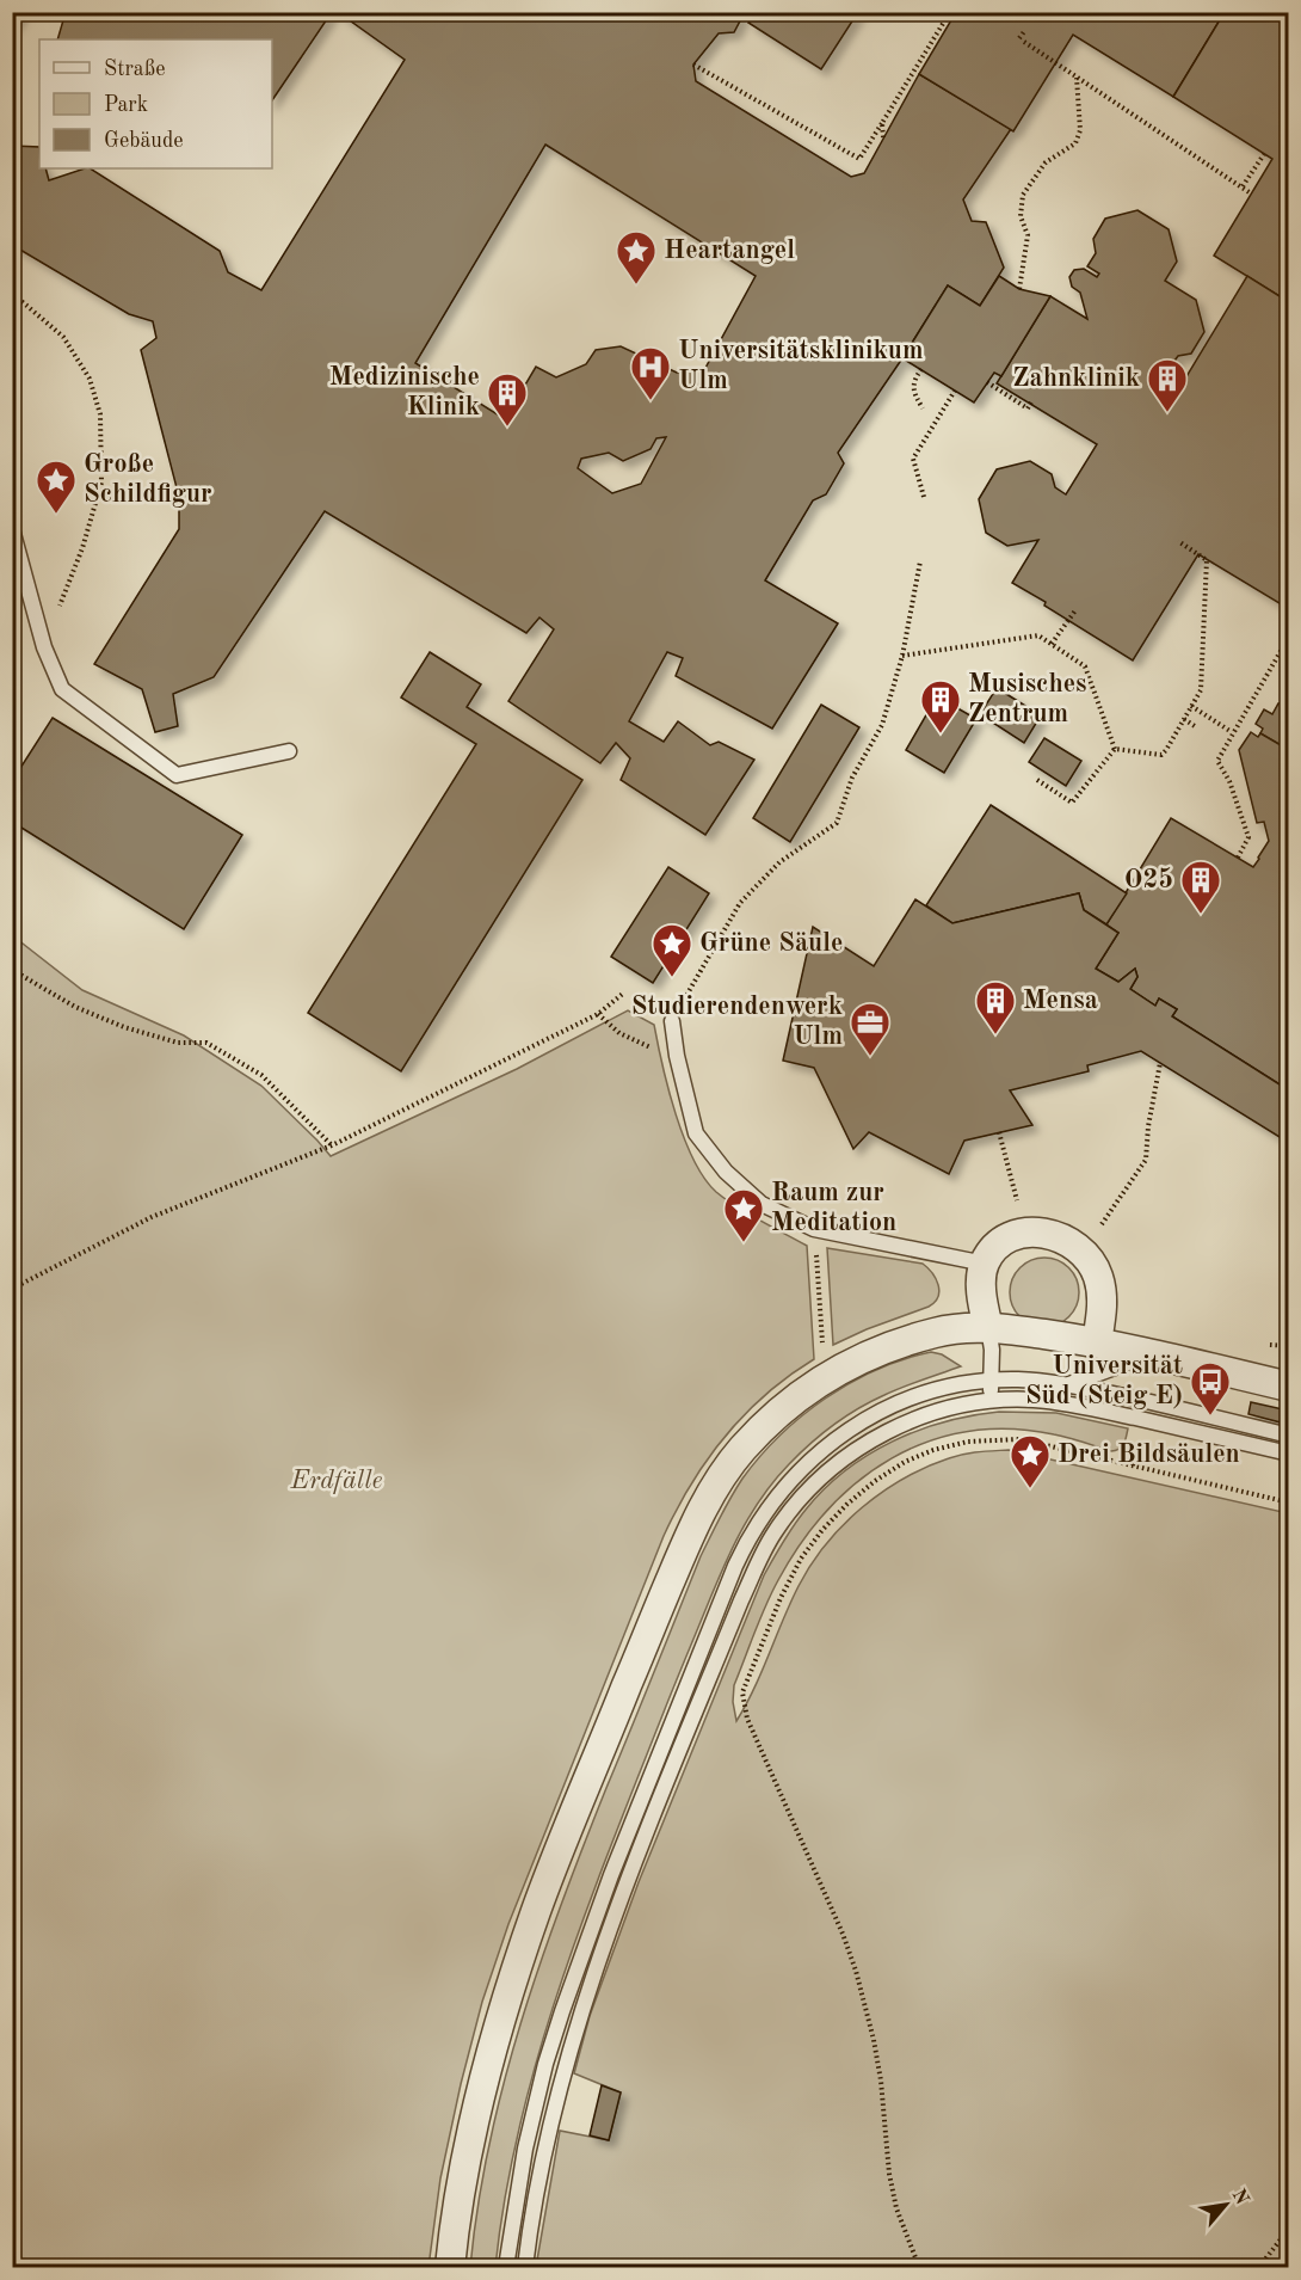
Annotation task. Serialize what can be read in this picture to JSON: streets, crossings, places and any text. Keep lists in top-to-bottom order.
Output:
{
  "parks": ["Erdfälle"],
  "places": {
    "place": [
      "Heartangel",
      "Große Schildfigur",
      "Grüne Säule",
      "Raum zur Meditation",
      "Drei Bildsäulen"
    ],
    "hospital": ["Universitätsklinikum Ulm"],
    "building": [
      "Zahnklinik",
      "Medizinische Klinik",
      "Musisches Zentrum",
      "O25",
      "Mensa"
    ],
    "office": ["Studierendenwerk Ulm"],
    "bus stop": ["Universität Süd (Steig E)"]
  },
  "legend": ["Straße", "Park", "Gebäude"],
  "north": "top right"
}
